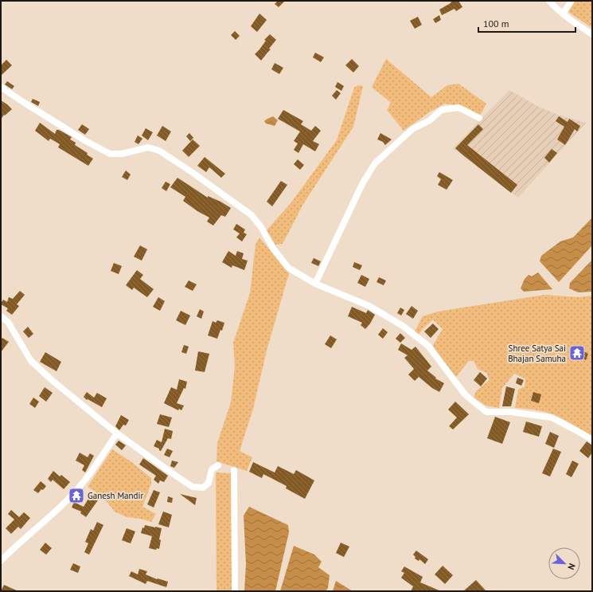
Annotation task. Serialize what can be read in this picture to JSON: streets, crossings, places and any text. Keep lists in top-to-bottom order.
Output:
{
  "places": {
    "temple": ["Shree Satya Sai Bhajan Samuha", "Ganesh Mandir"]
  },
  "scale_bar": "100 m",
  "north": "bottom right"
}
